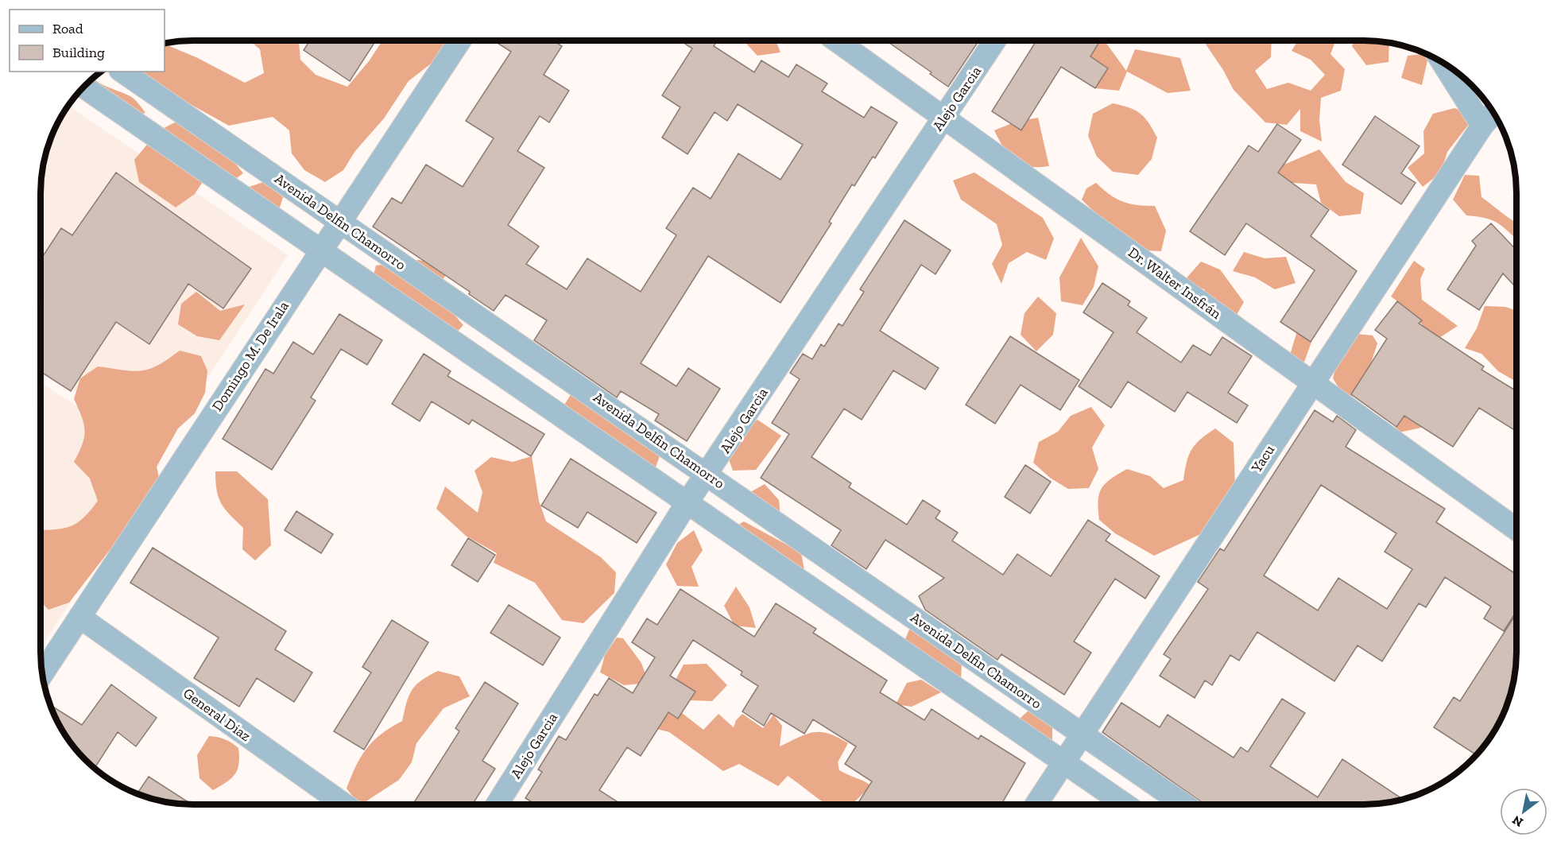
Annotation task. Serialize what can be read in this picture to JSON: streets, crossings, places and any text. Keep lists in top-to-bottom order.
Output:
{
  "streets": {
    "street": [
      "Alejo Garcia",
      "Avenida Delfin Chamorro",
      "Dr. Walter Insfrán",
      "Domingo M. De Irala",
      "Yacu",
      "General Diaz"
    ]
  },
  "crossings": [
    ["Alejo Garcia", "Avenida Delfin Chamorro"],
    ["Alejo Garcia", "Dr. Walter Insfrán"],
    ["Avenida Delfin Chamorro", "Domingo M. De Irala"],
    ["Avenida Delfin Chamorro", "Yacu"],
    ["Dr. Walter Insfrán", "Yacu"],
    ["Domingo M. De Irala", "General Diaz"]
  ],
  "legend": ["Road", "Building"],
  "north": "bottom left"
}
